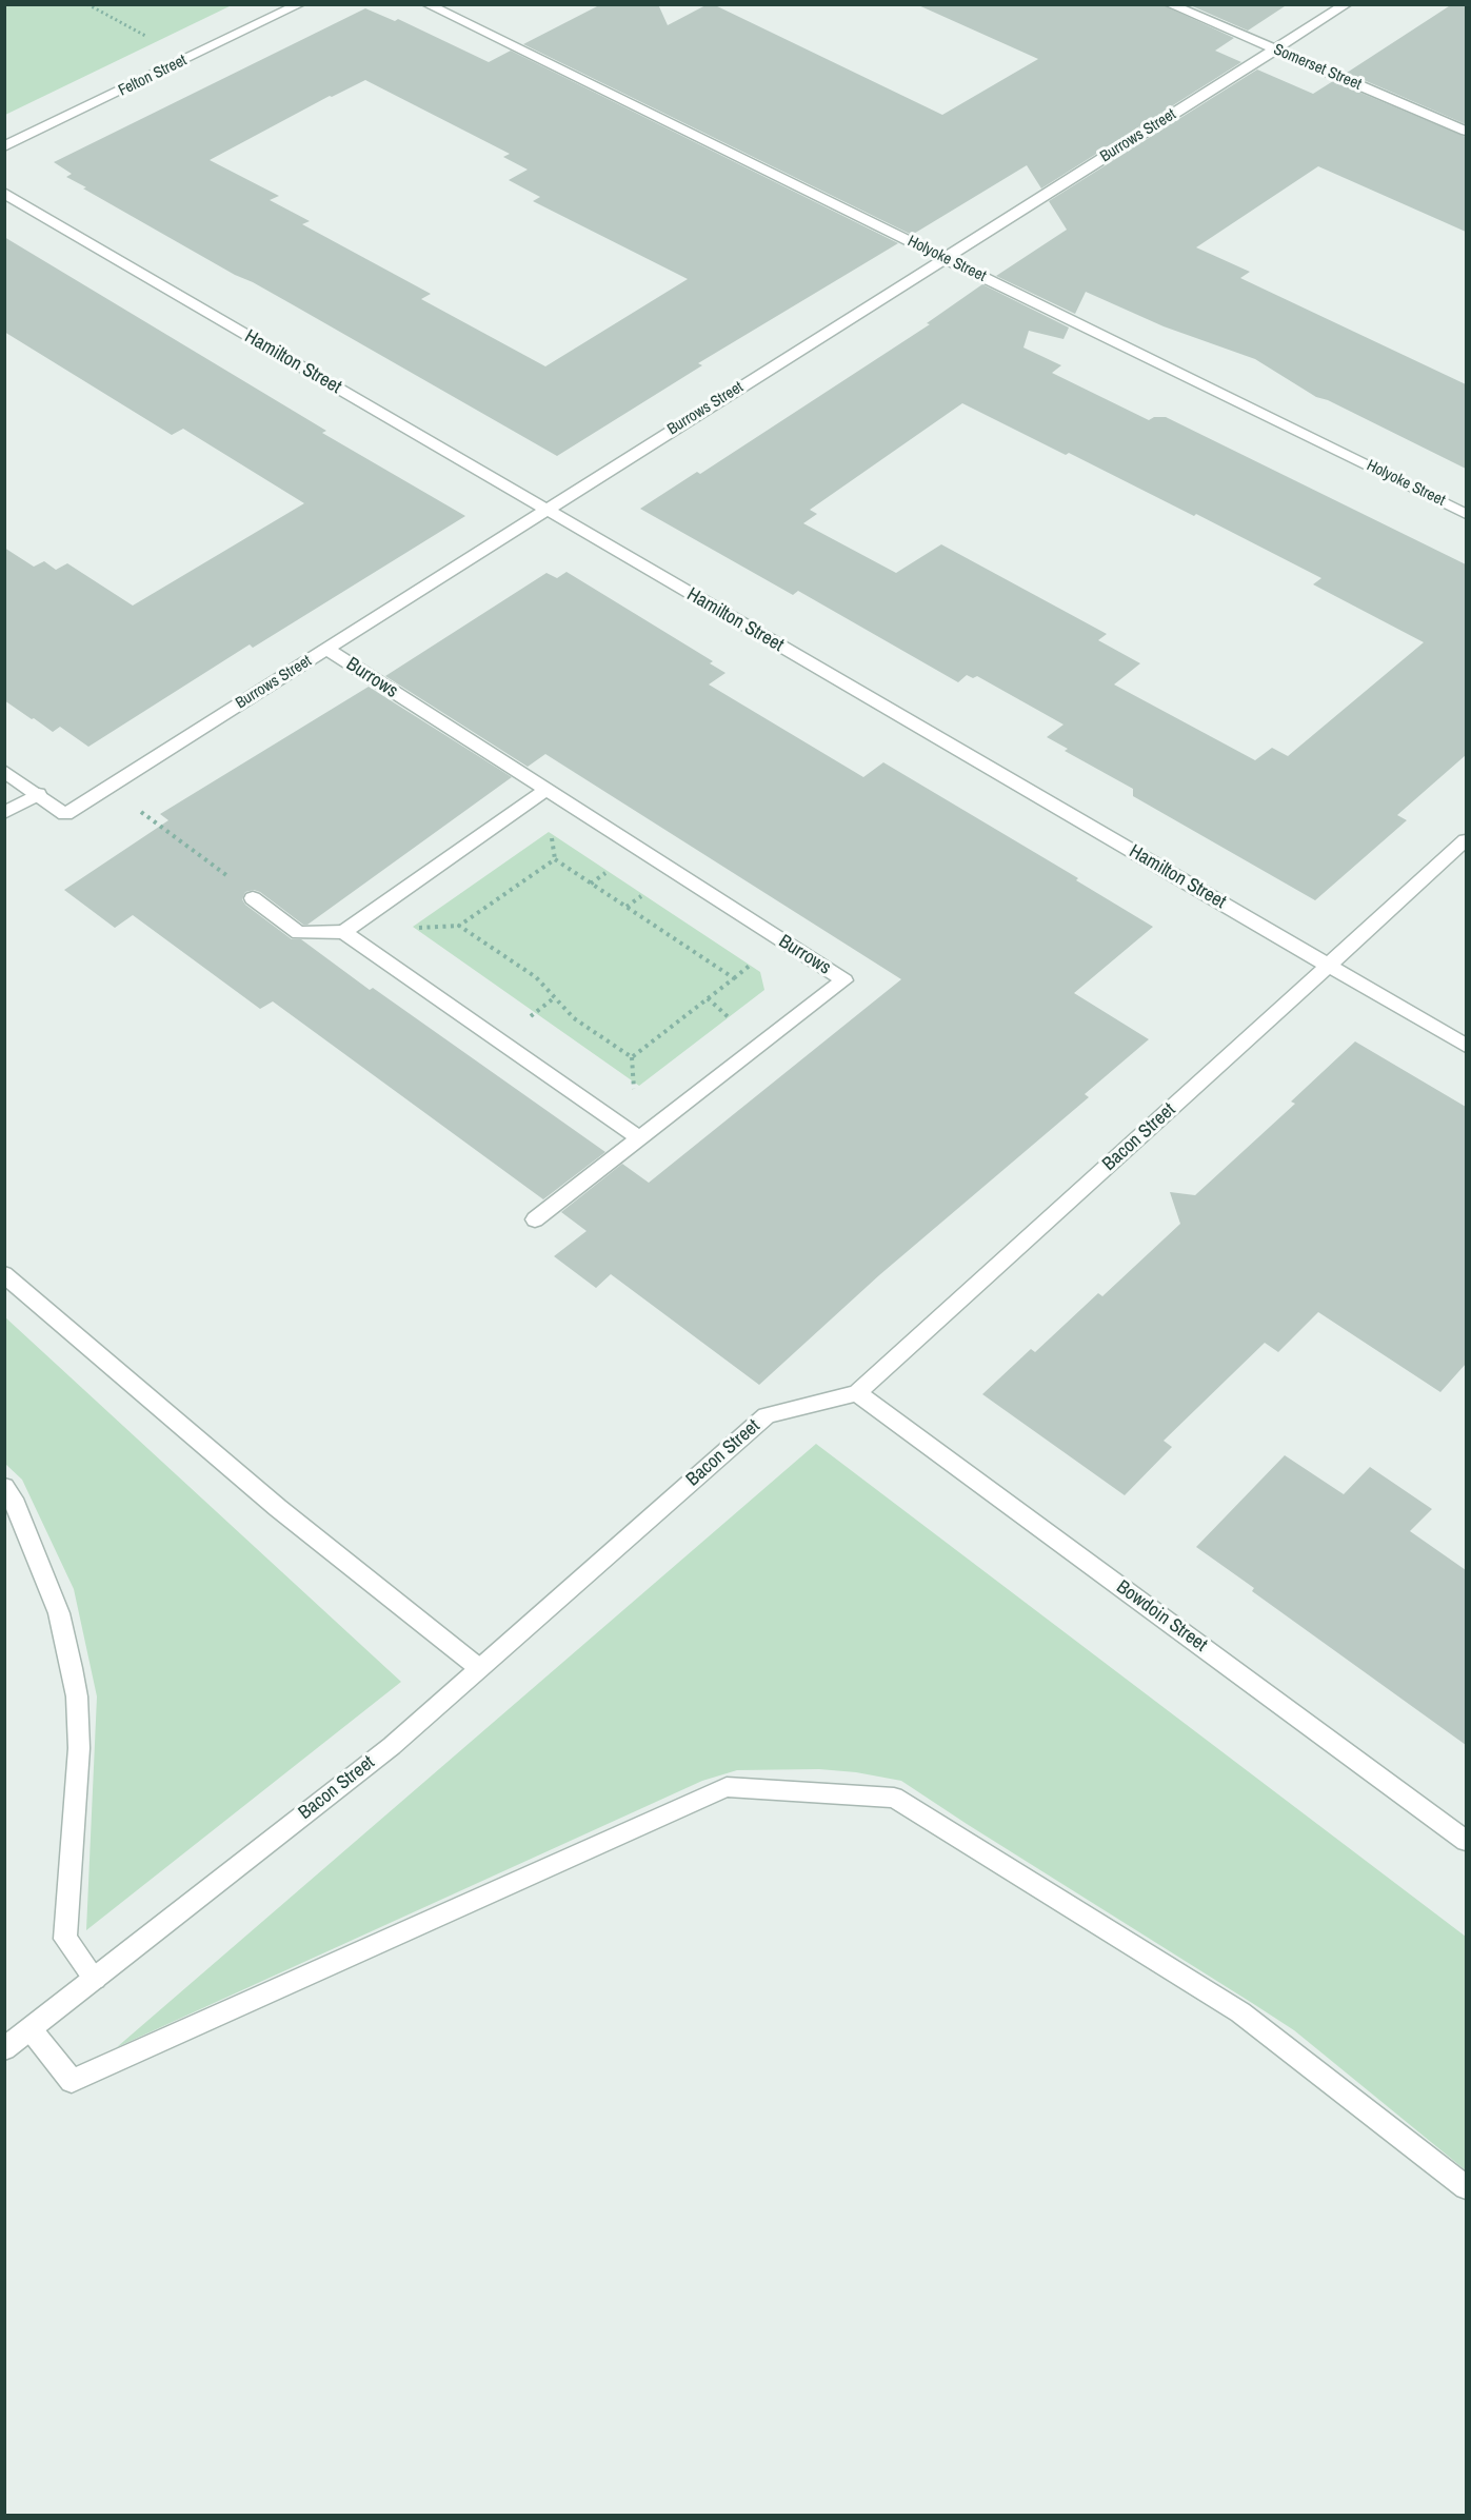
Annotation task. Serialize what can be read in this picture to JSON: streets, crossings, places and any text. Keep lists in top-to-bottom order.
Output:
{
  "streets": {
    "street": [
      "Somerset Street",
      "Felton Street",
      "Burrows Street",
      "Holyoke Street",
      "Hamilton Street",
      "Burrows",
      "Bacon Street",
      "Bowdoin Street"
    ]
  },
  "crossings": [
    ["Somerset Street", "Burrows Street"],
    ["Burrows Street", "Holyoke Street"],
    ["Burrows Street", "Hamilton Street"],
    ["Burrows Street", "Burrows"],
    ["Hamilton Street", "Bacon Street"],
    ["Bacon Street", "Bowdoin Street"]
  ]
}
